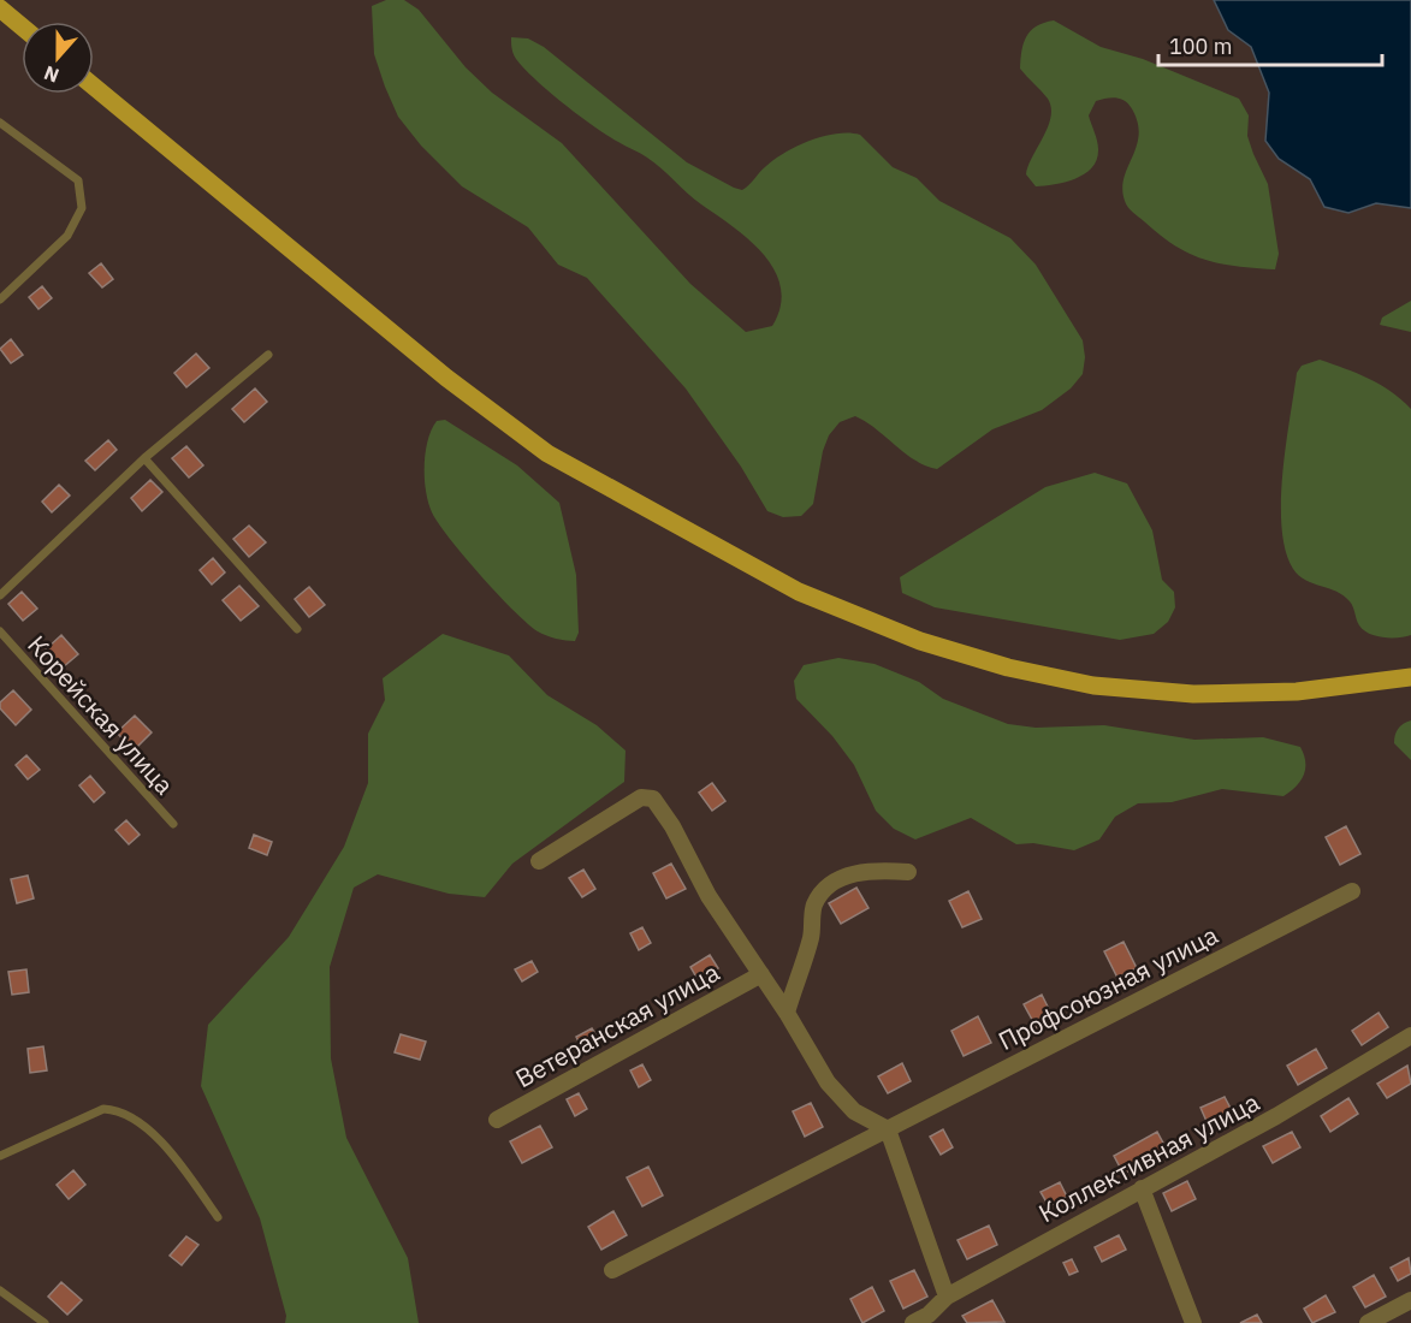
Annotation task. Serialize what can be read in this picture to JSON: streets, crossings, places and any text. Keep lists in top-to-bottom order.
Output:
{
  "streets": {
    "street": ["Профсоюзная улица", "Ветеранская улица", "Коллективная улица"],
    "lane": ["Корейская улица"]
  },
  "scale_bar": "100 m",
  "north": "bottom"
}
